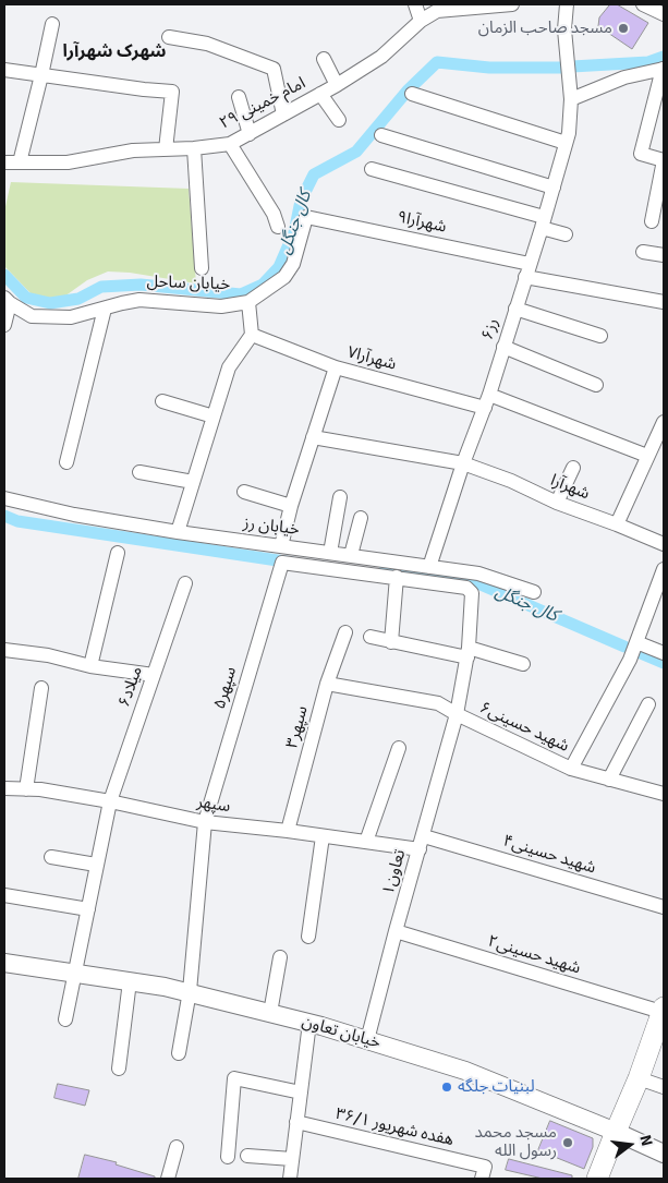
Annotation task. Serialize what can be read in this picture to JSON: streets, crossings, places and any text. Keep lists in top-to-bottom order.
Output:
{
  "streets": {
    "street": [
      "امام خمینی ۲۹",
      "شهرآرا۹",
      "خیابان ساحل",
      "رز۶",
      "شهرآرا۷",
      "شهرآرا",
      "خیابان رز",
      "میلاد۶",
      "سپهر۵",
      "سپهر۳",
      "شهید حسینی۶",
      "سپهر",
      "شهید حسینی۴",
      "تعاون۱",
      "شهید حسینی۲",
      "خیابان تعاون",
      "هفده شهریور ۳۶/۱"
    ]
  },
  "crossings": [
    ["شهرآرا۹", "خیابان ساحل"],
    ["شهرآرا۹", "رز۶"],
    ["خیابان ساحل", "شهرآرا۷"],
    ["رز۶", "شهرآرا۷"],
    ["رز۶", "شهرآرا"],
    ["رز۶", "خیابان رز"],
    ["میلاد۶", "سپهر"],
    ["میلاد۶", "خیابان تعاون"],
    ["سپهر۵", "شهید حسینی۶"],
    ["سپهر۵", "سپهر"],
    ["سپهر۵", "خیابان تعاون"],
    ["سپهر۳", "سپهر"],
    ["شهید حسینی۶", "تعاون۱"],
    ["سپهر", "شهید حسینی۴"],
    ["سپهر", "تعاون۱"],
    ["شهید حسینی۴", "تعاون۱"],
    ["تعاون۱", "شهید حسینی۲"],
    ["تعاون۱", "خیابان تعاون"]
  ],
  "districts": ["شهرک شهرآرا"],
  "water": ["کال جنگل"],
  "places": ["مسجد صاحب الزمان", "لبنیات جلگه", "مسجد محمد رسول الله"],
  "north": "right"
}
